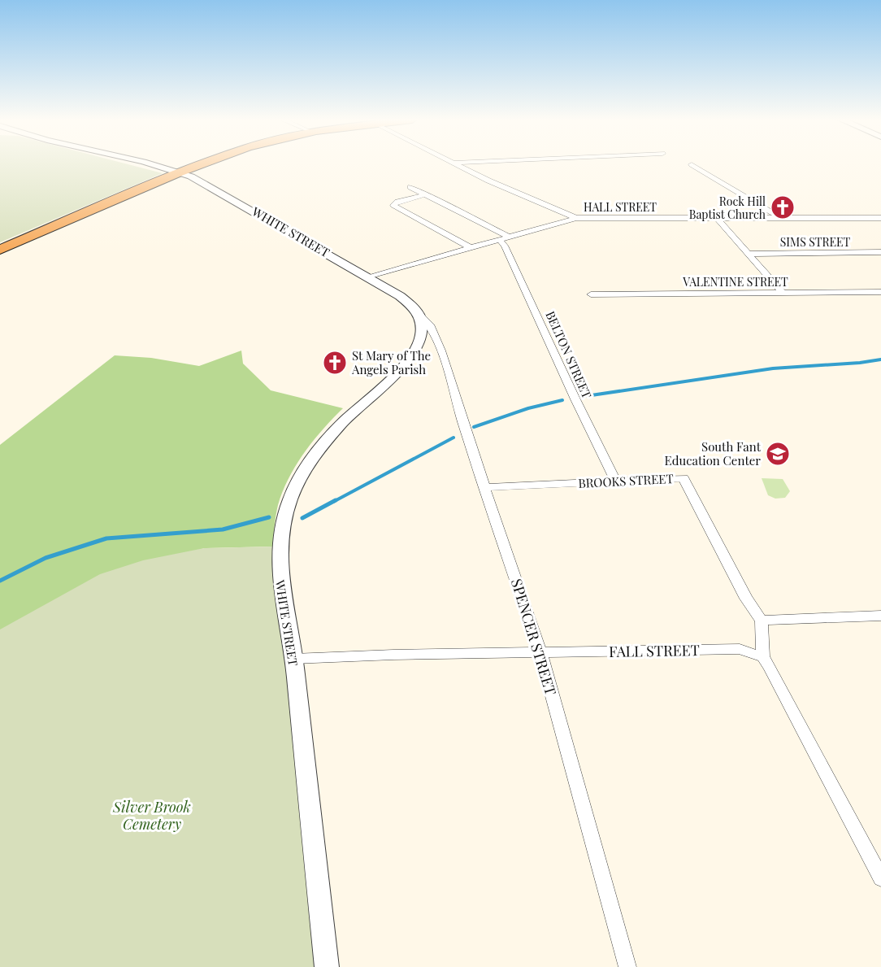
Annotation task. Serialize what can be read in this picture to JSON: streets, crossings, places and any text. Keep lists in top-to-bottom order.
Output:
{
  "streets": {
    "street": [
      "HALL STREET",
      "WHITE STREET",
      "SIMS STREET",
      "VALENTINE STREET",
      "BELTON STREET",
      "BROOKS STREET",
      "SPENCER STREET",
      "FALL STREET"
    ]
  },
  "crossings": [
    ["HALL STREET", "WHITE STREET"],
    ["HALL STREET", "BELTON STREET"],
    ["WHITE STREET", "SPENCER STREET"],
    ["WHITE STREET", "FALL STREET"],
    ["BELTON STREET", "BROOKS STREET"],
    ["BROOKS STREET", "SPENCER STREET"],
    ["SPENCER STREET", "FALL STREET"]
  ],
  "parks": ["Silver Brook Cemetery"],
  "places": {
    "church": ["Rock Hill Baptist Church", "St Mary of The Angels Parish"],
    "school or university": ["South Fant Education Center"]
  }
}
